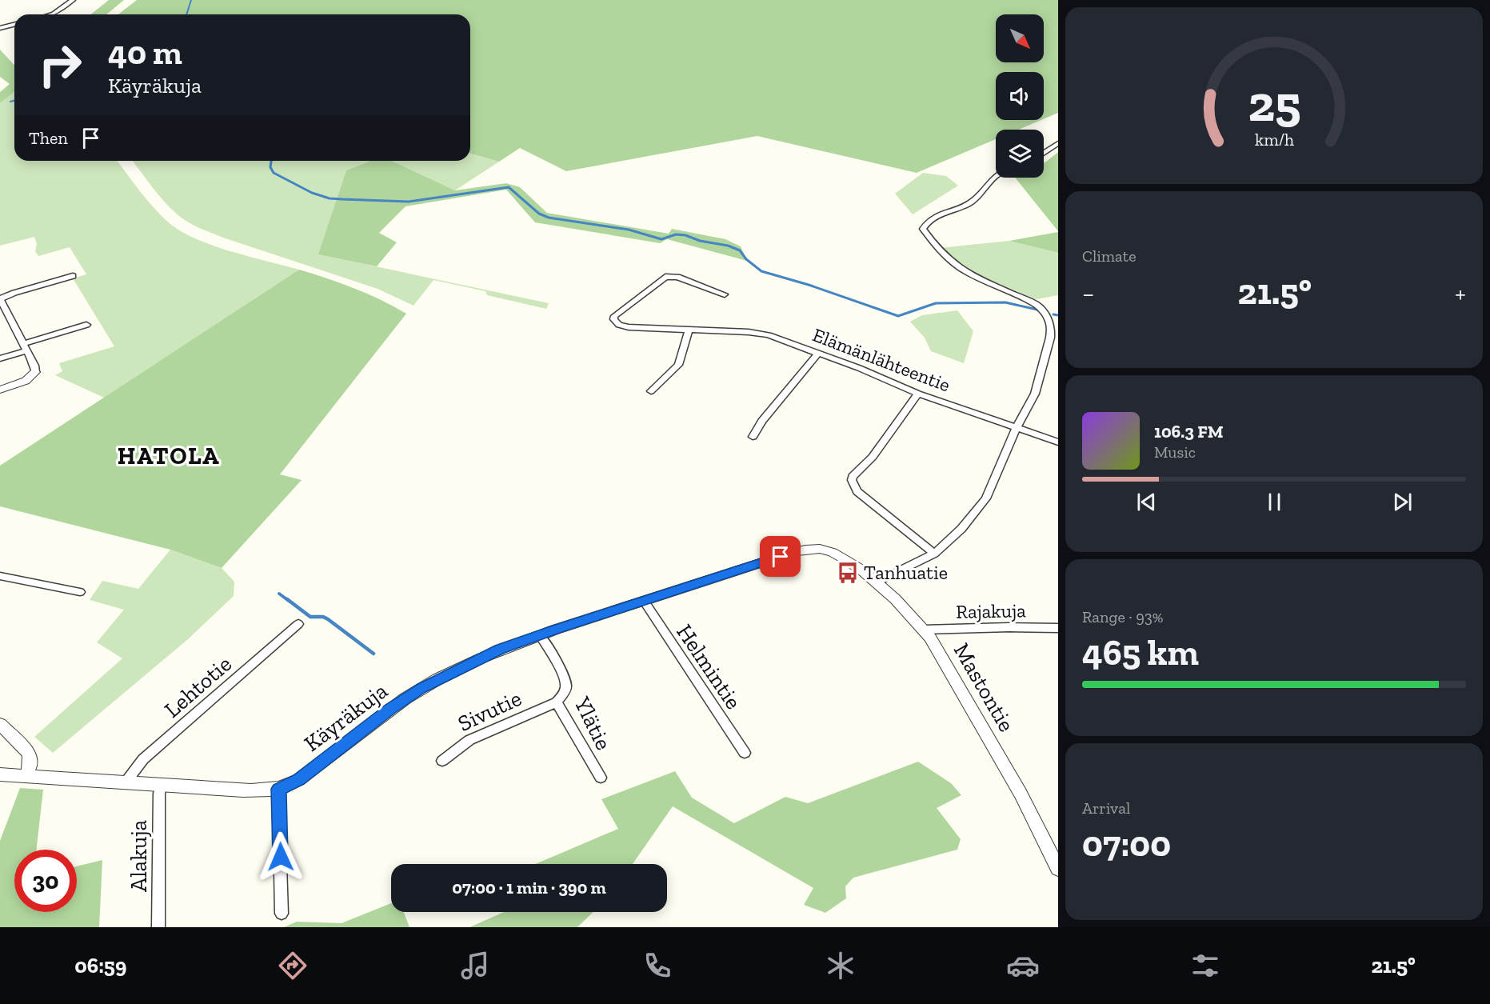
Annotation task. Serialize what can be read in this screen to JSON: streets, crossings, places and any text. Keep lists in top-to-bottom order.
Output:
{
  "streets": {
    "street": [
      "Elämänlähteentie",
      "Rajakuja",
      "Helmintie",
      "Lehtotie",
      "Mastontie",
      "Sivutie",
      "Käyräkuja",
      "Ylätie",
      "Alakuja"
    ]
  },
  "crossings": [
    ["Rajakuja", "Mastontie"],
    ["Helmintie", "Käyräkuja"],
    ["Lehtotie", "Käyräkuja"],
    ["Mastontie", "Käyräkuja"],
    ["Sivutie", "Ylätie"],
    ["Käyräkuja", "Ylätie"],
    ["Käyräkuja", "Alakuja"]
  ],
  "districts": ["HATOLA"],
  "places": {
    "bus stop": ["Tanhuatie"]
  },
  "north": "bottom right",
  "page": {
    "turn": ["40 m", "Käyräkuja"],
    "then": "Then",
    "tile": [
      "Climate",
      ["Range · 93%", "465 km"],
      ["Arrival", "07:00"]
    ],
    "heat": ["−", "21.5°", "+"],
    "song": ["106.3 FM", "Music"],
    "limit": "30",
    "trip": "07:00 · 1 min · 390 m",
    "tabs": ["06:59", "21.5°"],
    "gauge": ["25", "km/h"]
  }
}
